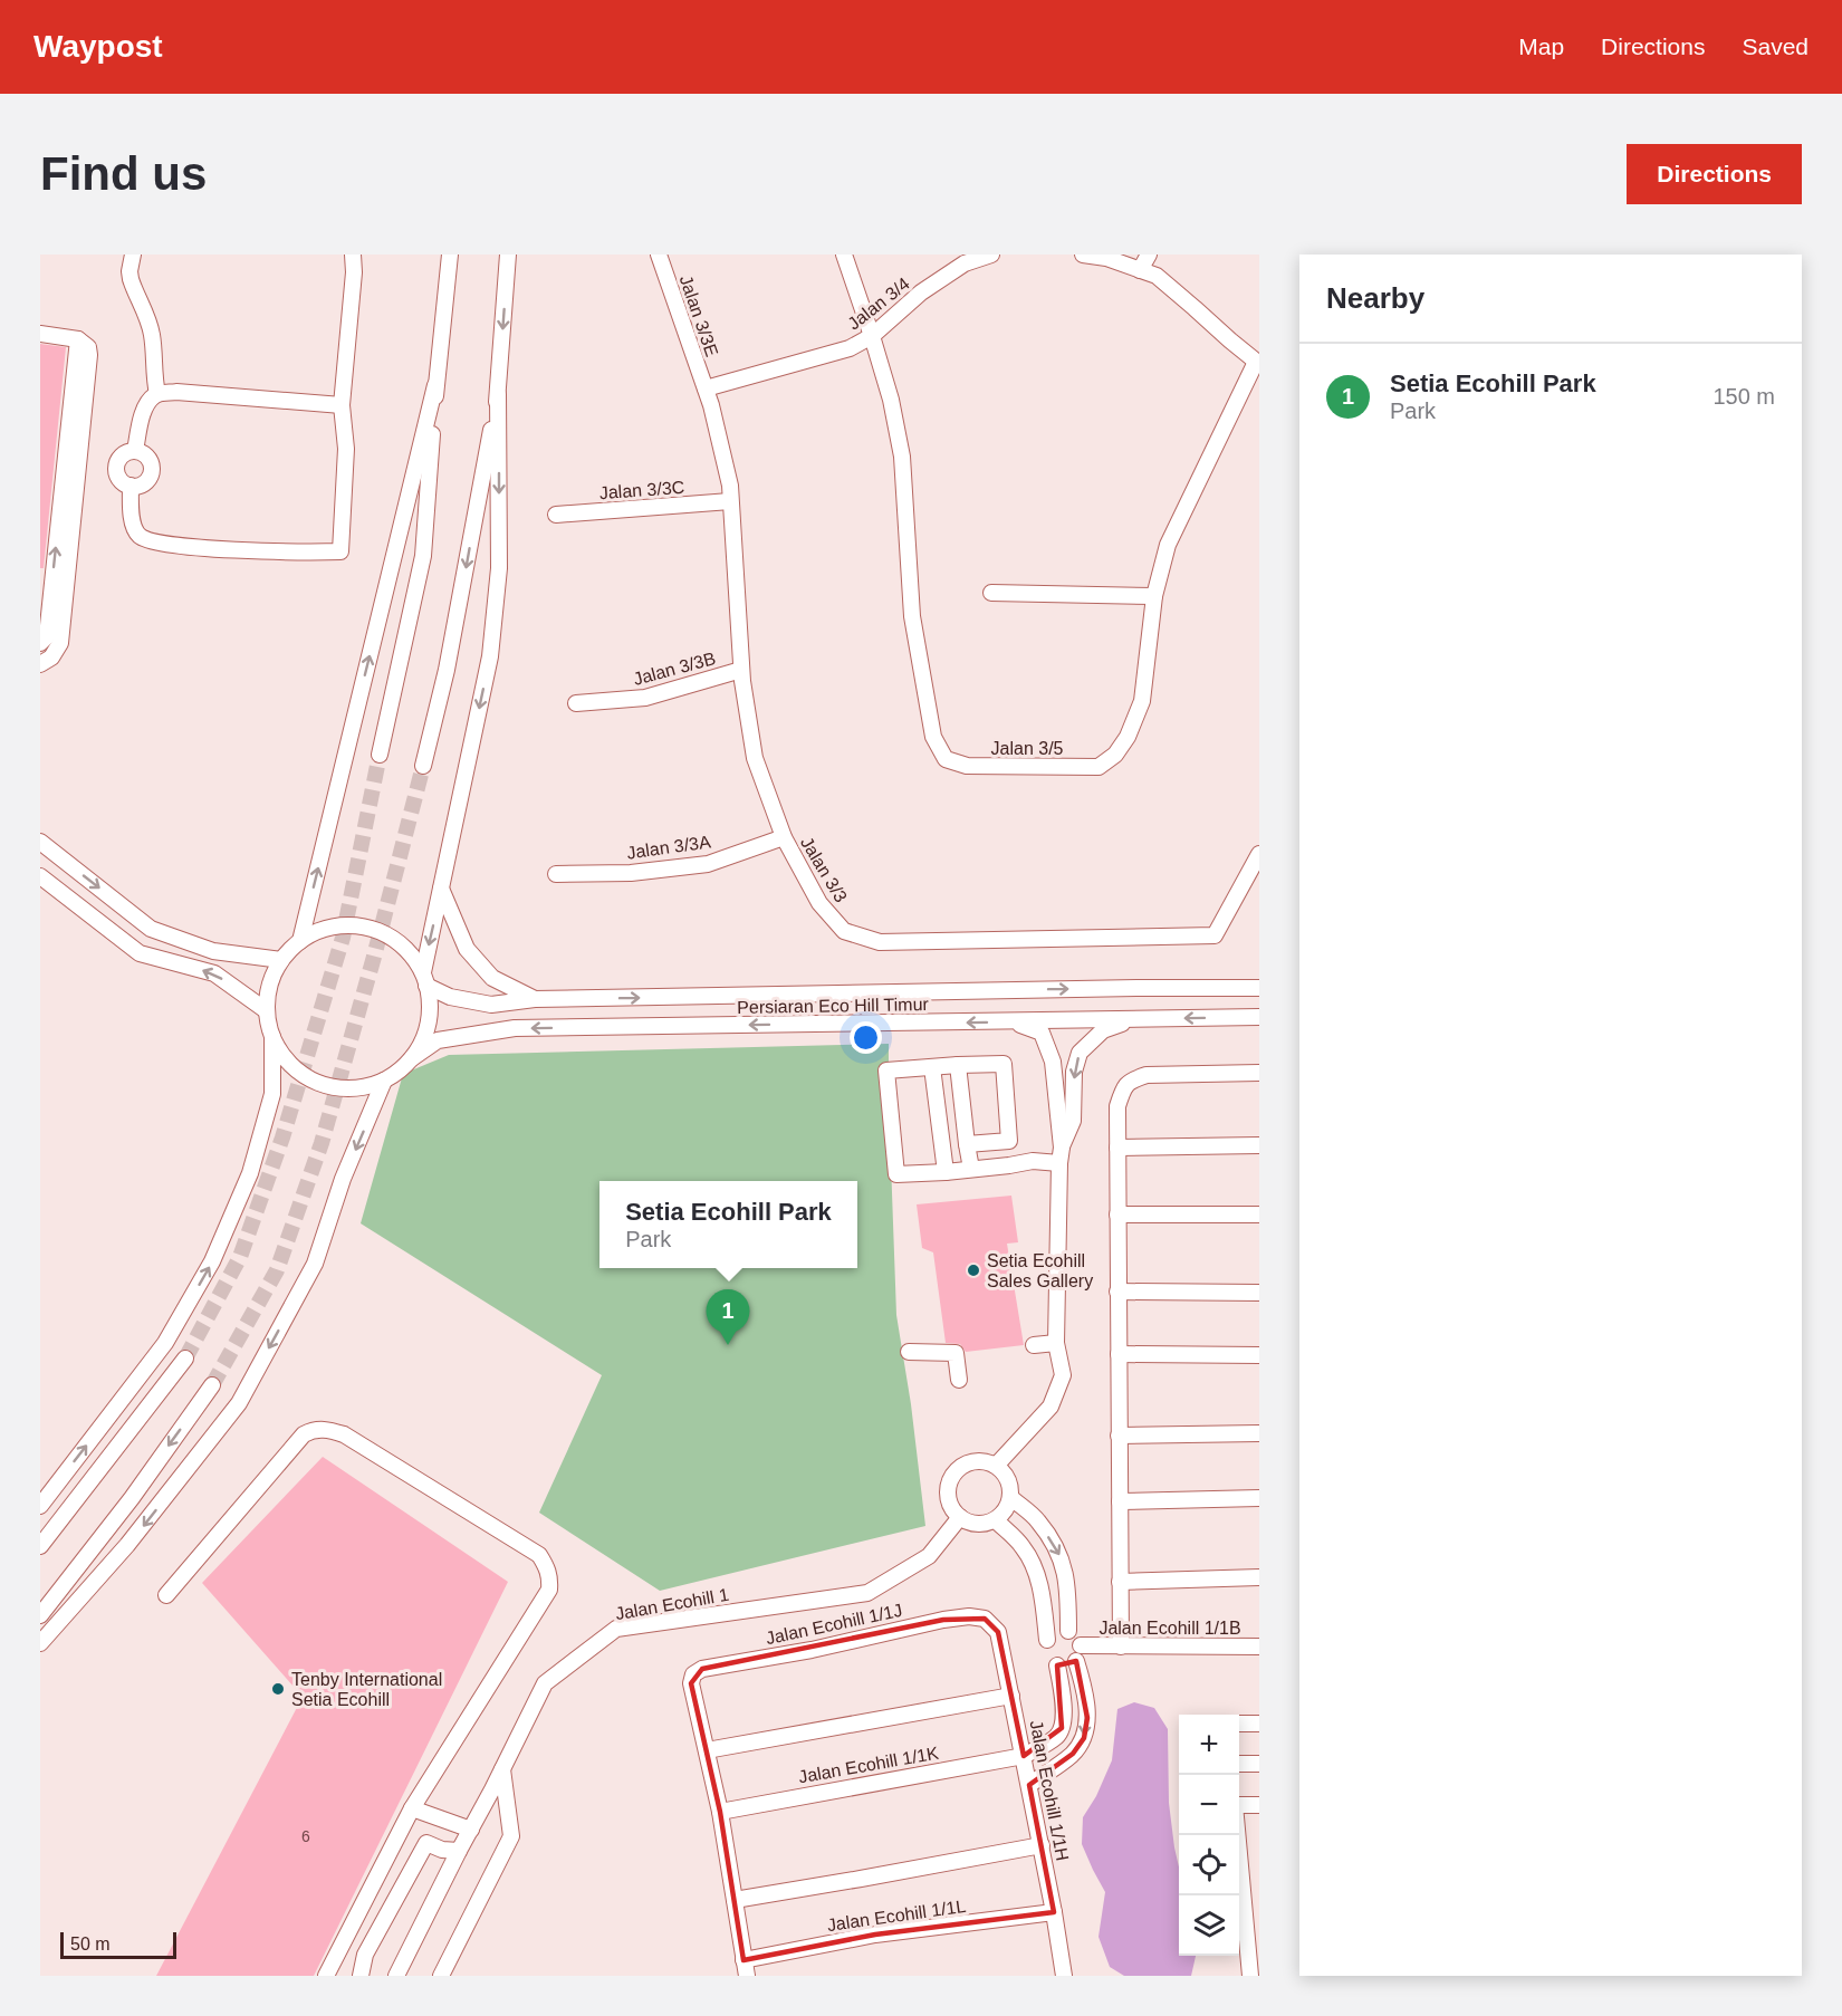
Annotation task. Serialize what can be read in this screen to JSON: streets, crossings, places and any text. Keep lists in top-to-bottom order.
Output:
{
  "streets": {
    "street": [
      "Jalan 3/4",
      "Jalan 3/3E",
      "Jalan 3/3C",
      "Jalan 3/3B",
      "Jalan 3/5",
      "Jalan 3/3A",
      "Jalan 3/3",
      "Persiaran Eco Hill Timur",
      "Jalan Ecohill 1",
      "Jalan Ecohill 1/1J",
      "Jalan Ecohill 1/1B",
      "Jalan Ecohill 1/1K",
      "Jalan Ecohill 1/1H",
      "Jalan Ecohill 1/1L"
    ]
  },
  "crossings": [
    ["Jalan 3/4", "Jalan 3/3E"],
    ["Jalan 3/4", "Jalan 3/5"],
    ["Jalan 3/3E", "Jalan 3/3"],
    ["Jalan 3/3C", "Jalan 3/3"],
    ["Jalan 3/3B", "Jalan 3/3"],
    ["Jalan 3/3A", "Jalan 3/3"],
    ["Jalan Ecohill 1/1J", "Jalan Ecohill 1/1H"],
    ["Jalan Ecohill 1/1K", "Jalan Ecohill 1/1H"],
    ["Jalan Ecohill 1/1H", "Jalan Ecohill 1/1L"]
  ],
  "places": ["Setia Ecohill Sales Gallery", "Tenby International Setia Ecohill"],
  "house_numbers": ["6"],
  "scale_bar": "50 m",
  "page": {
    "header": "Waypost",
    "nav": ["Map", "Directions", "Saved"],
    "buttons": "Directions",
    "title": "Find us",
    "heading": "Nearby",
    "list": [
      {
        "mark": "1",
        "name": "Setia Ecohill Park",
        "note": "Park",
        "value": "150 m"
      }
    ],
    "popup": ["Setia Ecohill Park", "Park"],
    "pins": "1",
    "map_buttons": ["+", "−"],
    "scale": "50 m"
  }
}
